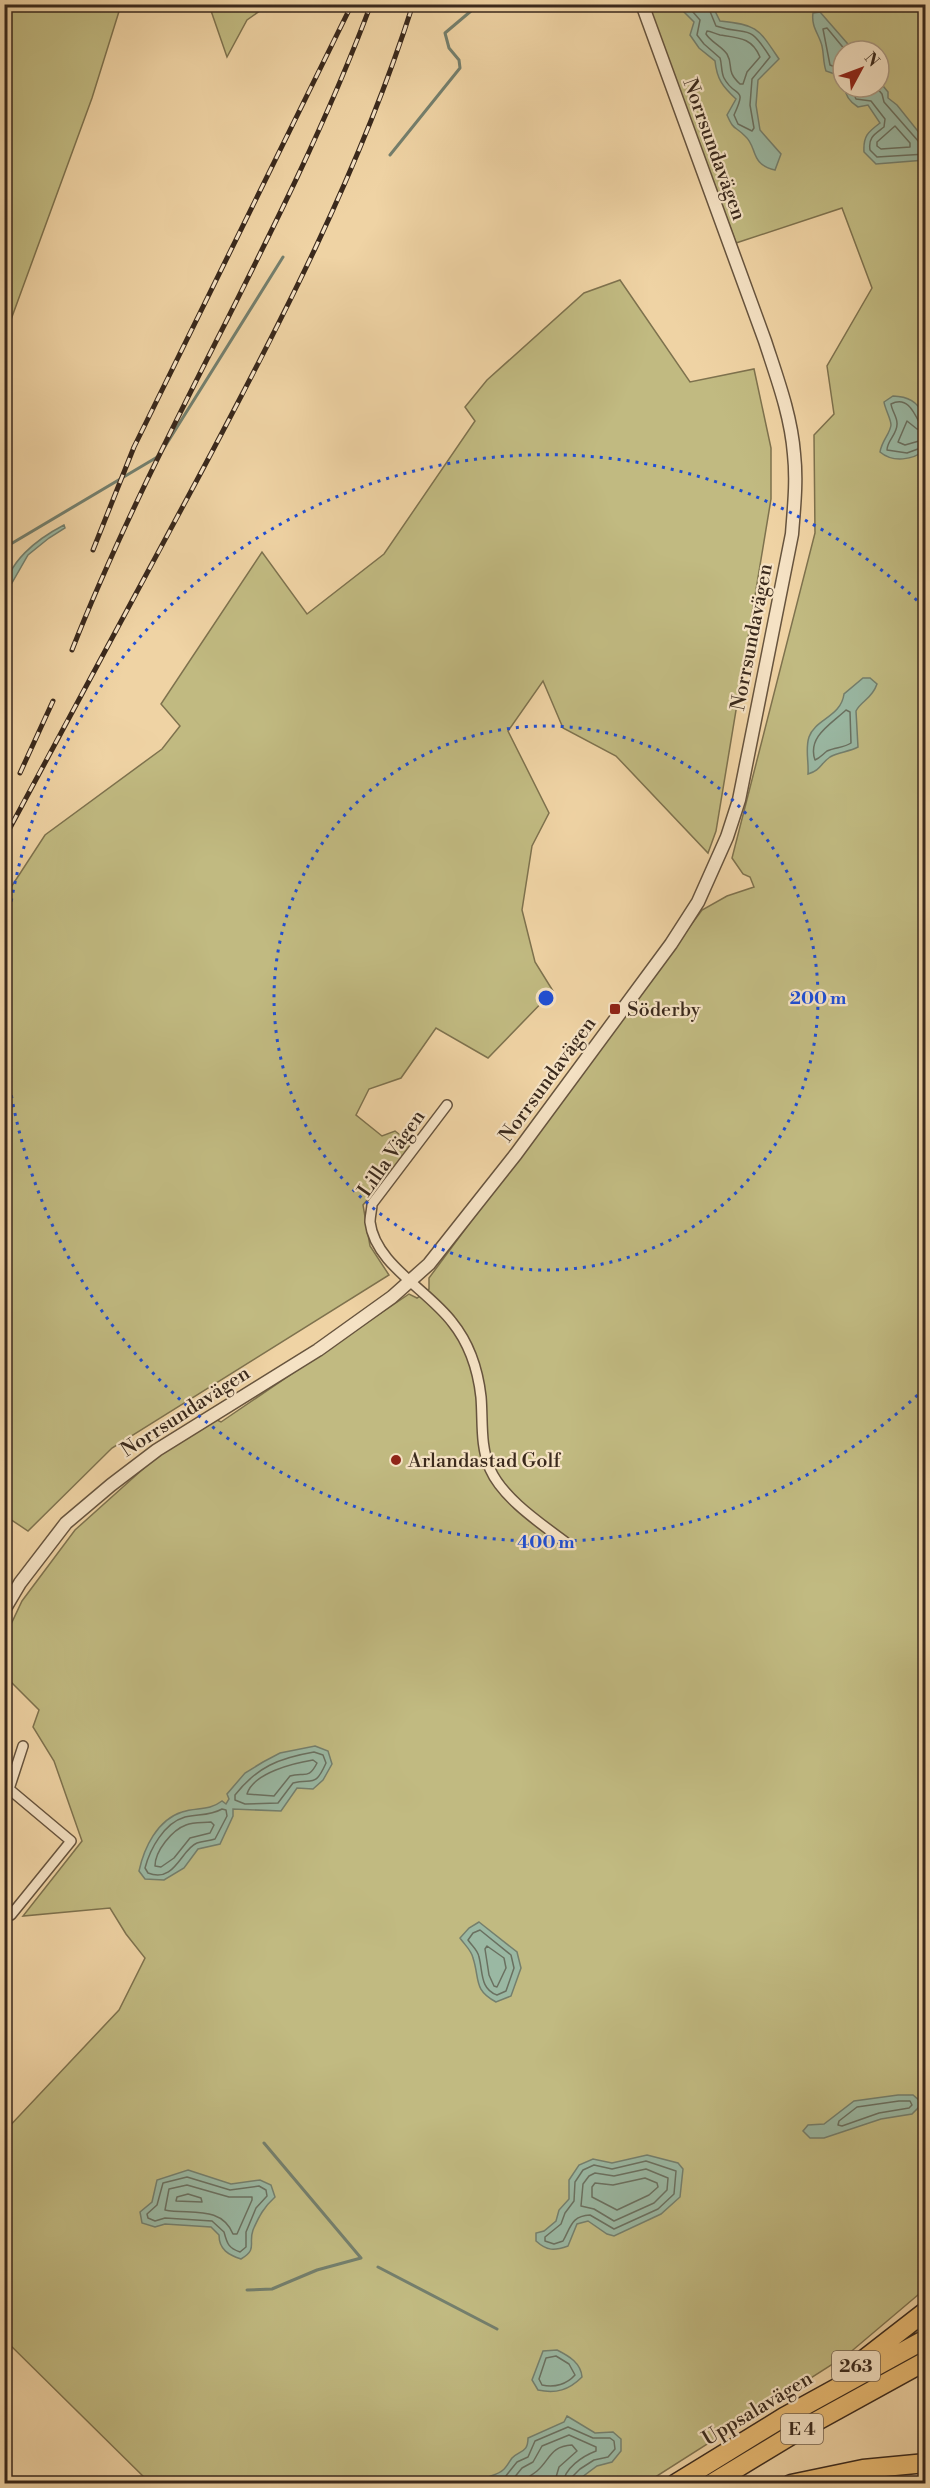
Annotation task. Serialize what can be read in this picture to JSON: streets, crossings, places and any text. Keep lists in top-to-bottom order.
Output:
{
  "streets": {
    "highway": ["263", "Uppsalavägen", "E 4"],
    "street": ["Norrsundavägen", "Lilla Vägen"]
  },
  "crossings": [
    ["Norrsundavägen", "Lilla Vägen"],
    ["263", "Uppsalavägen"]
  ],
  "places": {
    "transit": ["Söderby"],
    "other": ["Arlandastad Golf"]
  },
  "north": "top right",
  "rings": ["200 m", "400 m"]
}
